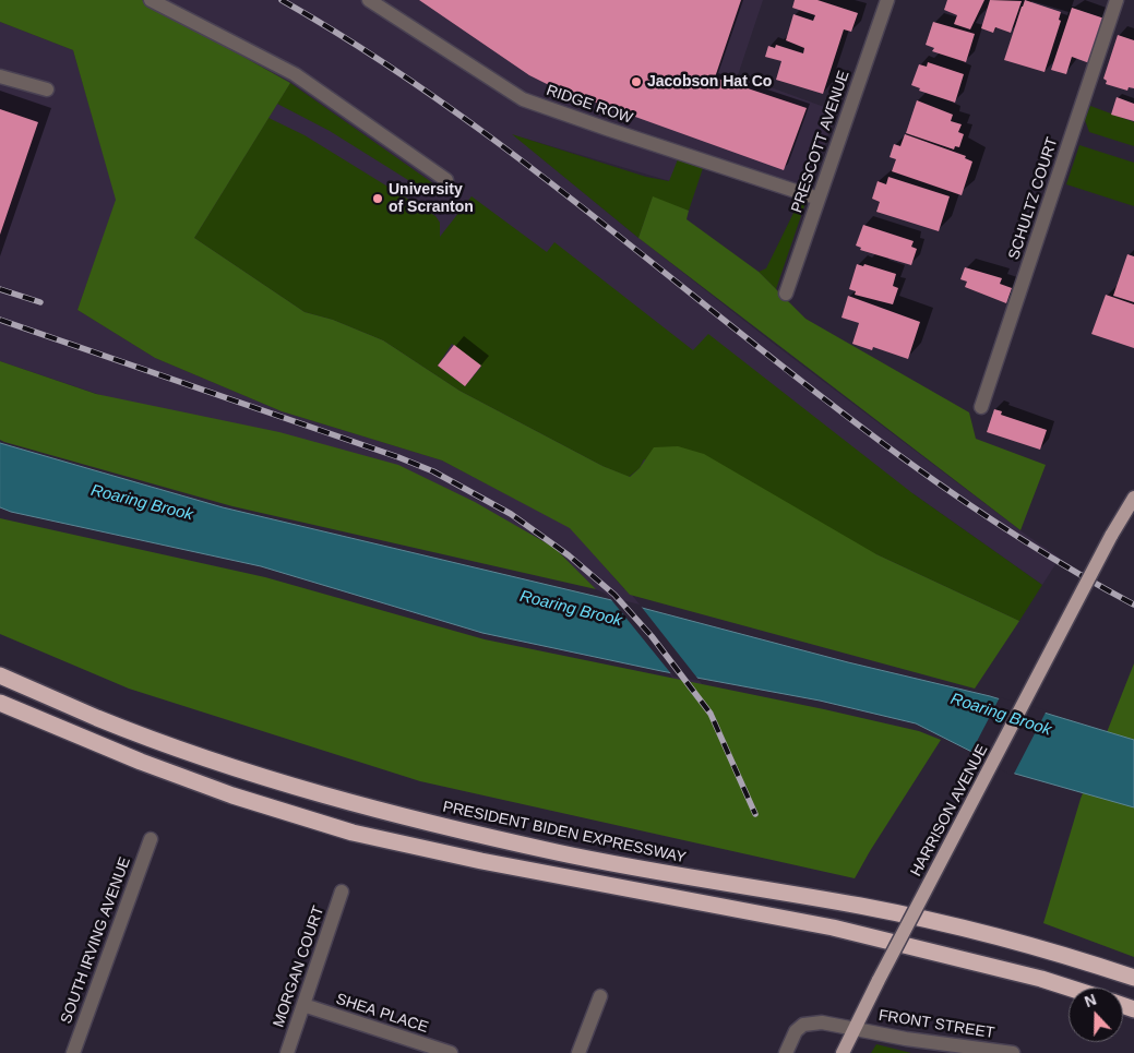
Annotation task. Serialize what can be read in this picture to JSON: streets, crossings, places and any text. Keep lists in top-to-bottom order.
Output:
{
  "streets": {
    "highway": ["PRESIDENT BIDEN EXPRESSWAY"],
    "main road": ["HARRISON AVENUE"],
    "street": [
      "RIDGE ROW",
      "PRESCOTT AVENUE",
      "SCHULTZ COURT",
      "SOUTH IRVING AVENUE",
      "MORGAN COURT",
      "SHEA PLACE",
      "FRONT STREET"
    ]
  },
  "crossings": [
    ["RIDGE ROW", "PRESCOTT AVENUE"],
    ["HARRISON AVENUE", "FRONT STREET"],
    ["MORGAN COURT", "SHEA PLACE"]
  ],
  "water": ["Roaring Brook"],
  "places": ["Jacobson Hat Co", "University of Scranton"],
  "north": "top"
}
